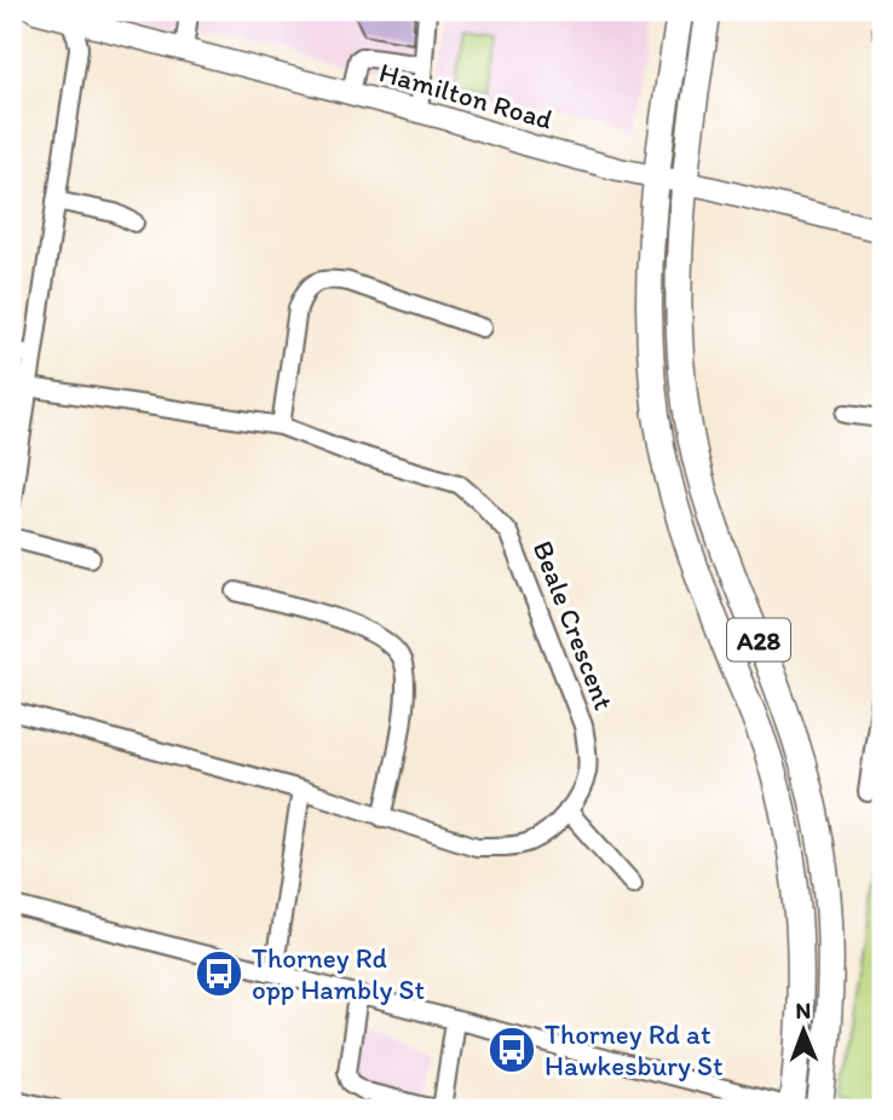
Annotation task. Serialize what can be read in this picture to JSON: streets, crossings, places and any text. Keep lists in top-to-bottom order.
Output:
{
  "streets": {
    "highway": ["A28"],
    "main road": ["Hamilton Road"],
    "street": ["Beale Crescent"]
  },
  "crossings": [
    ["Hamilton Road", "A28"]
  ],
  "places": {
    "bus stop": ["Thorney Rd opp Hambly St", "Thorney Rd at Hawkesbury St"]
  },
  "north": "top"
}
